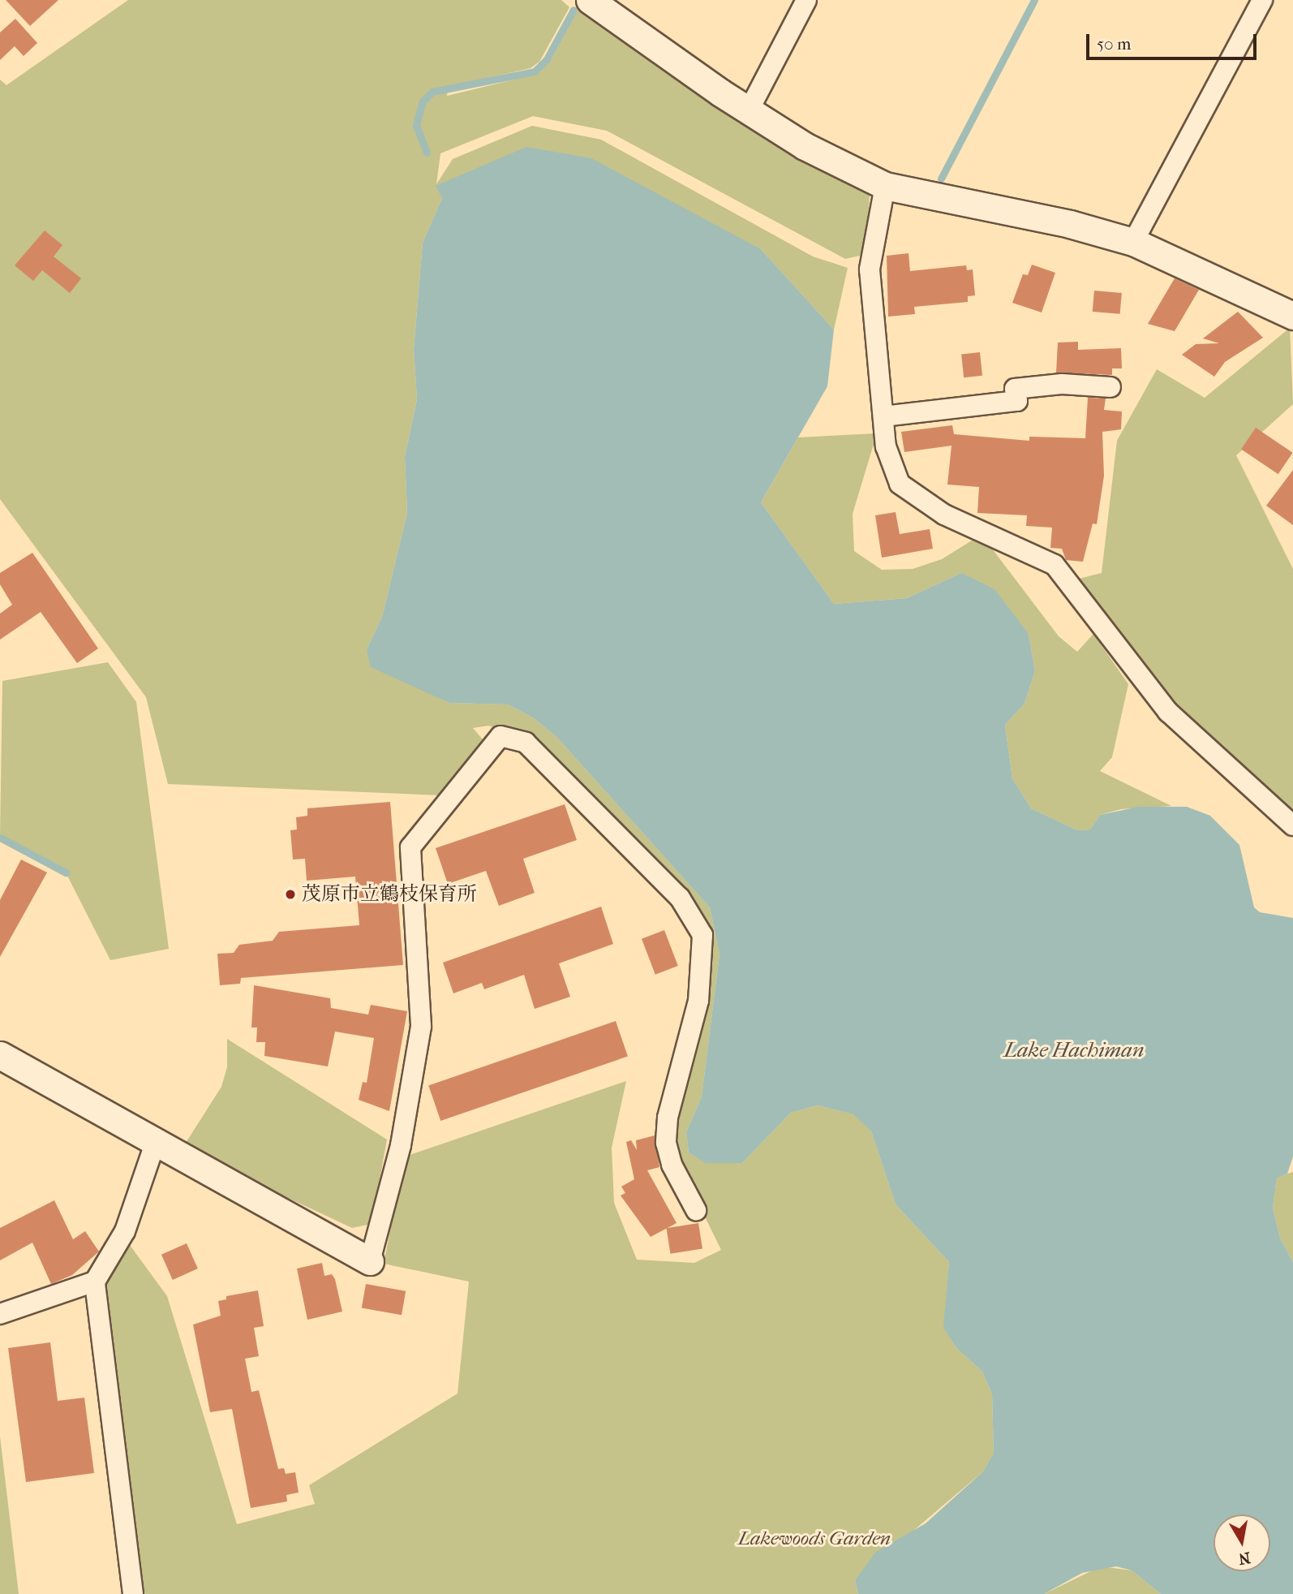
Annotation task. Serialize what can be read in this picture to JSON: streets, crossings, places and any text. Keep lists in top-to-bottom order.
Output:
{
  "water": ["Lake Hachiman"],
  "parks": ["Lakewoods Garden"],
  "places": ["茂原市立鶴枝保育所"],
  "scale_bar": "50 m",
  "north": "bottom"
}
